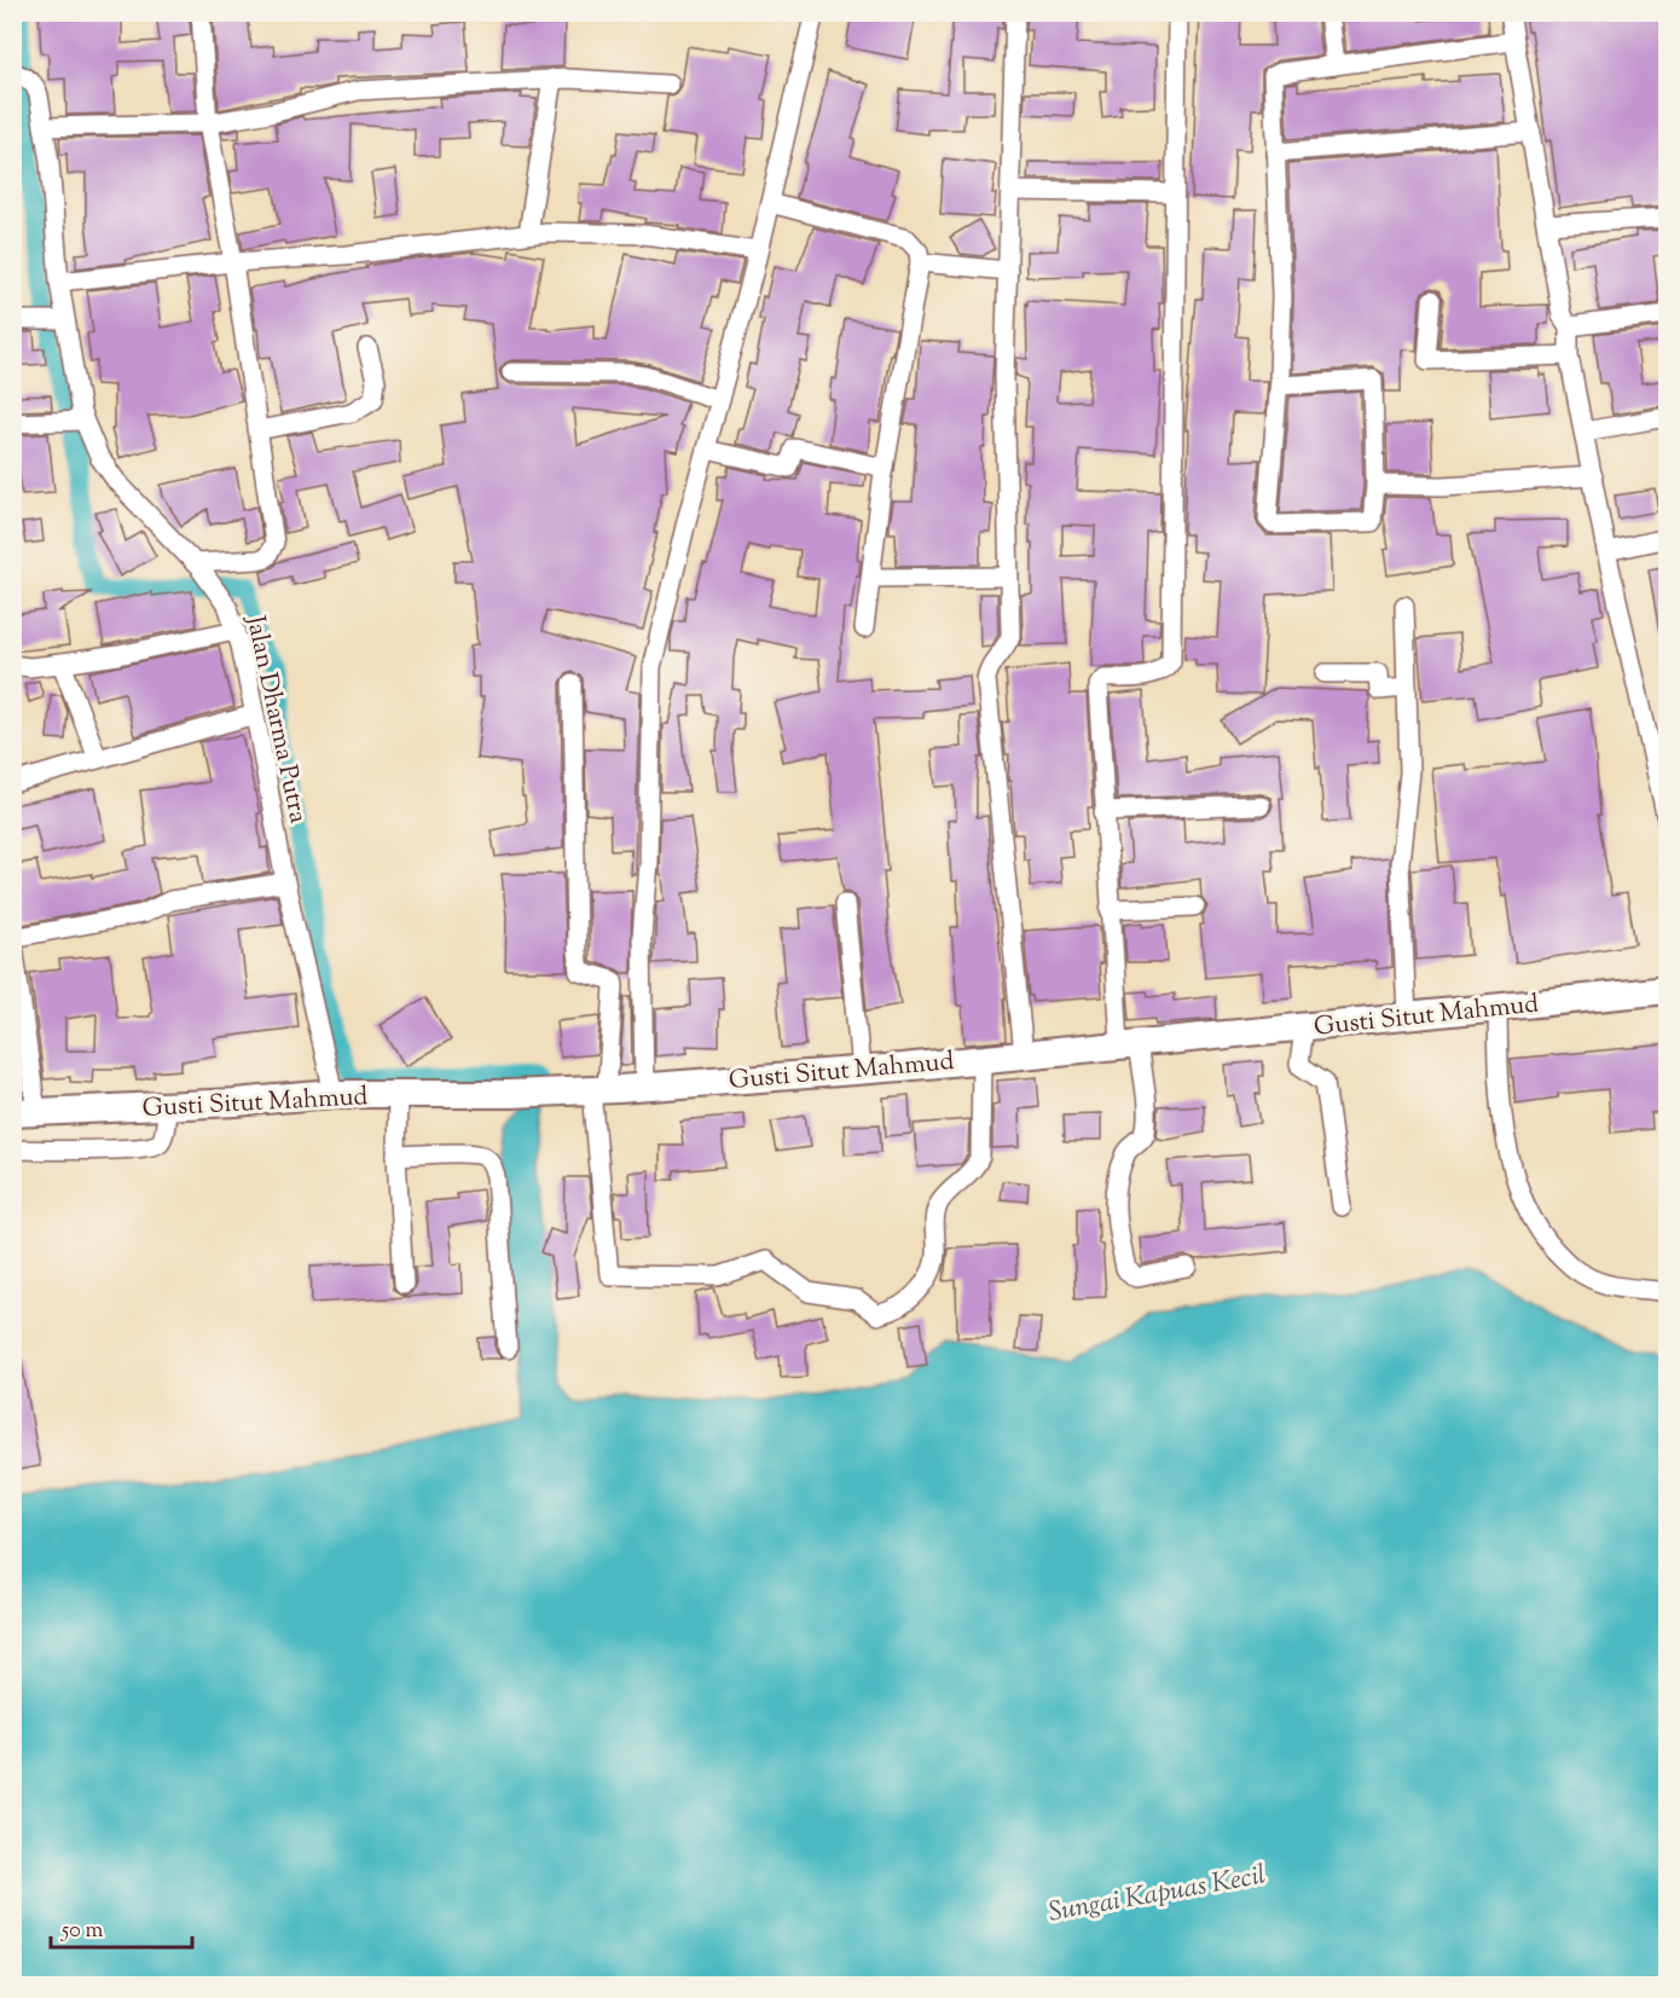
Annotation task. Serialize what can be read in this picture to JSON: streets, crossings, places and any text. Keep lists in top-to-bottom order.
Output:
{
  "streets": {
    "highway": ["Gusti Situt Mahmud"],
    "street": ["Jalan Dharma Putra"]
  },
  "crossings": [
    ["Jalan Dharma Putra", "Gusti Situt Mahmud"]
  ],
  "water": ["Sungai Kapuas Kecil"],
  "scale_bar": "50 m"
}
